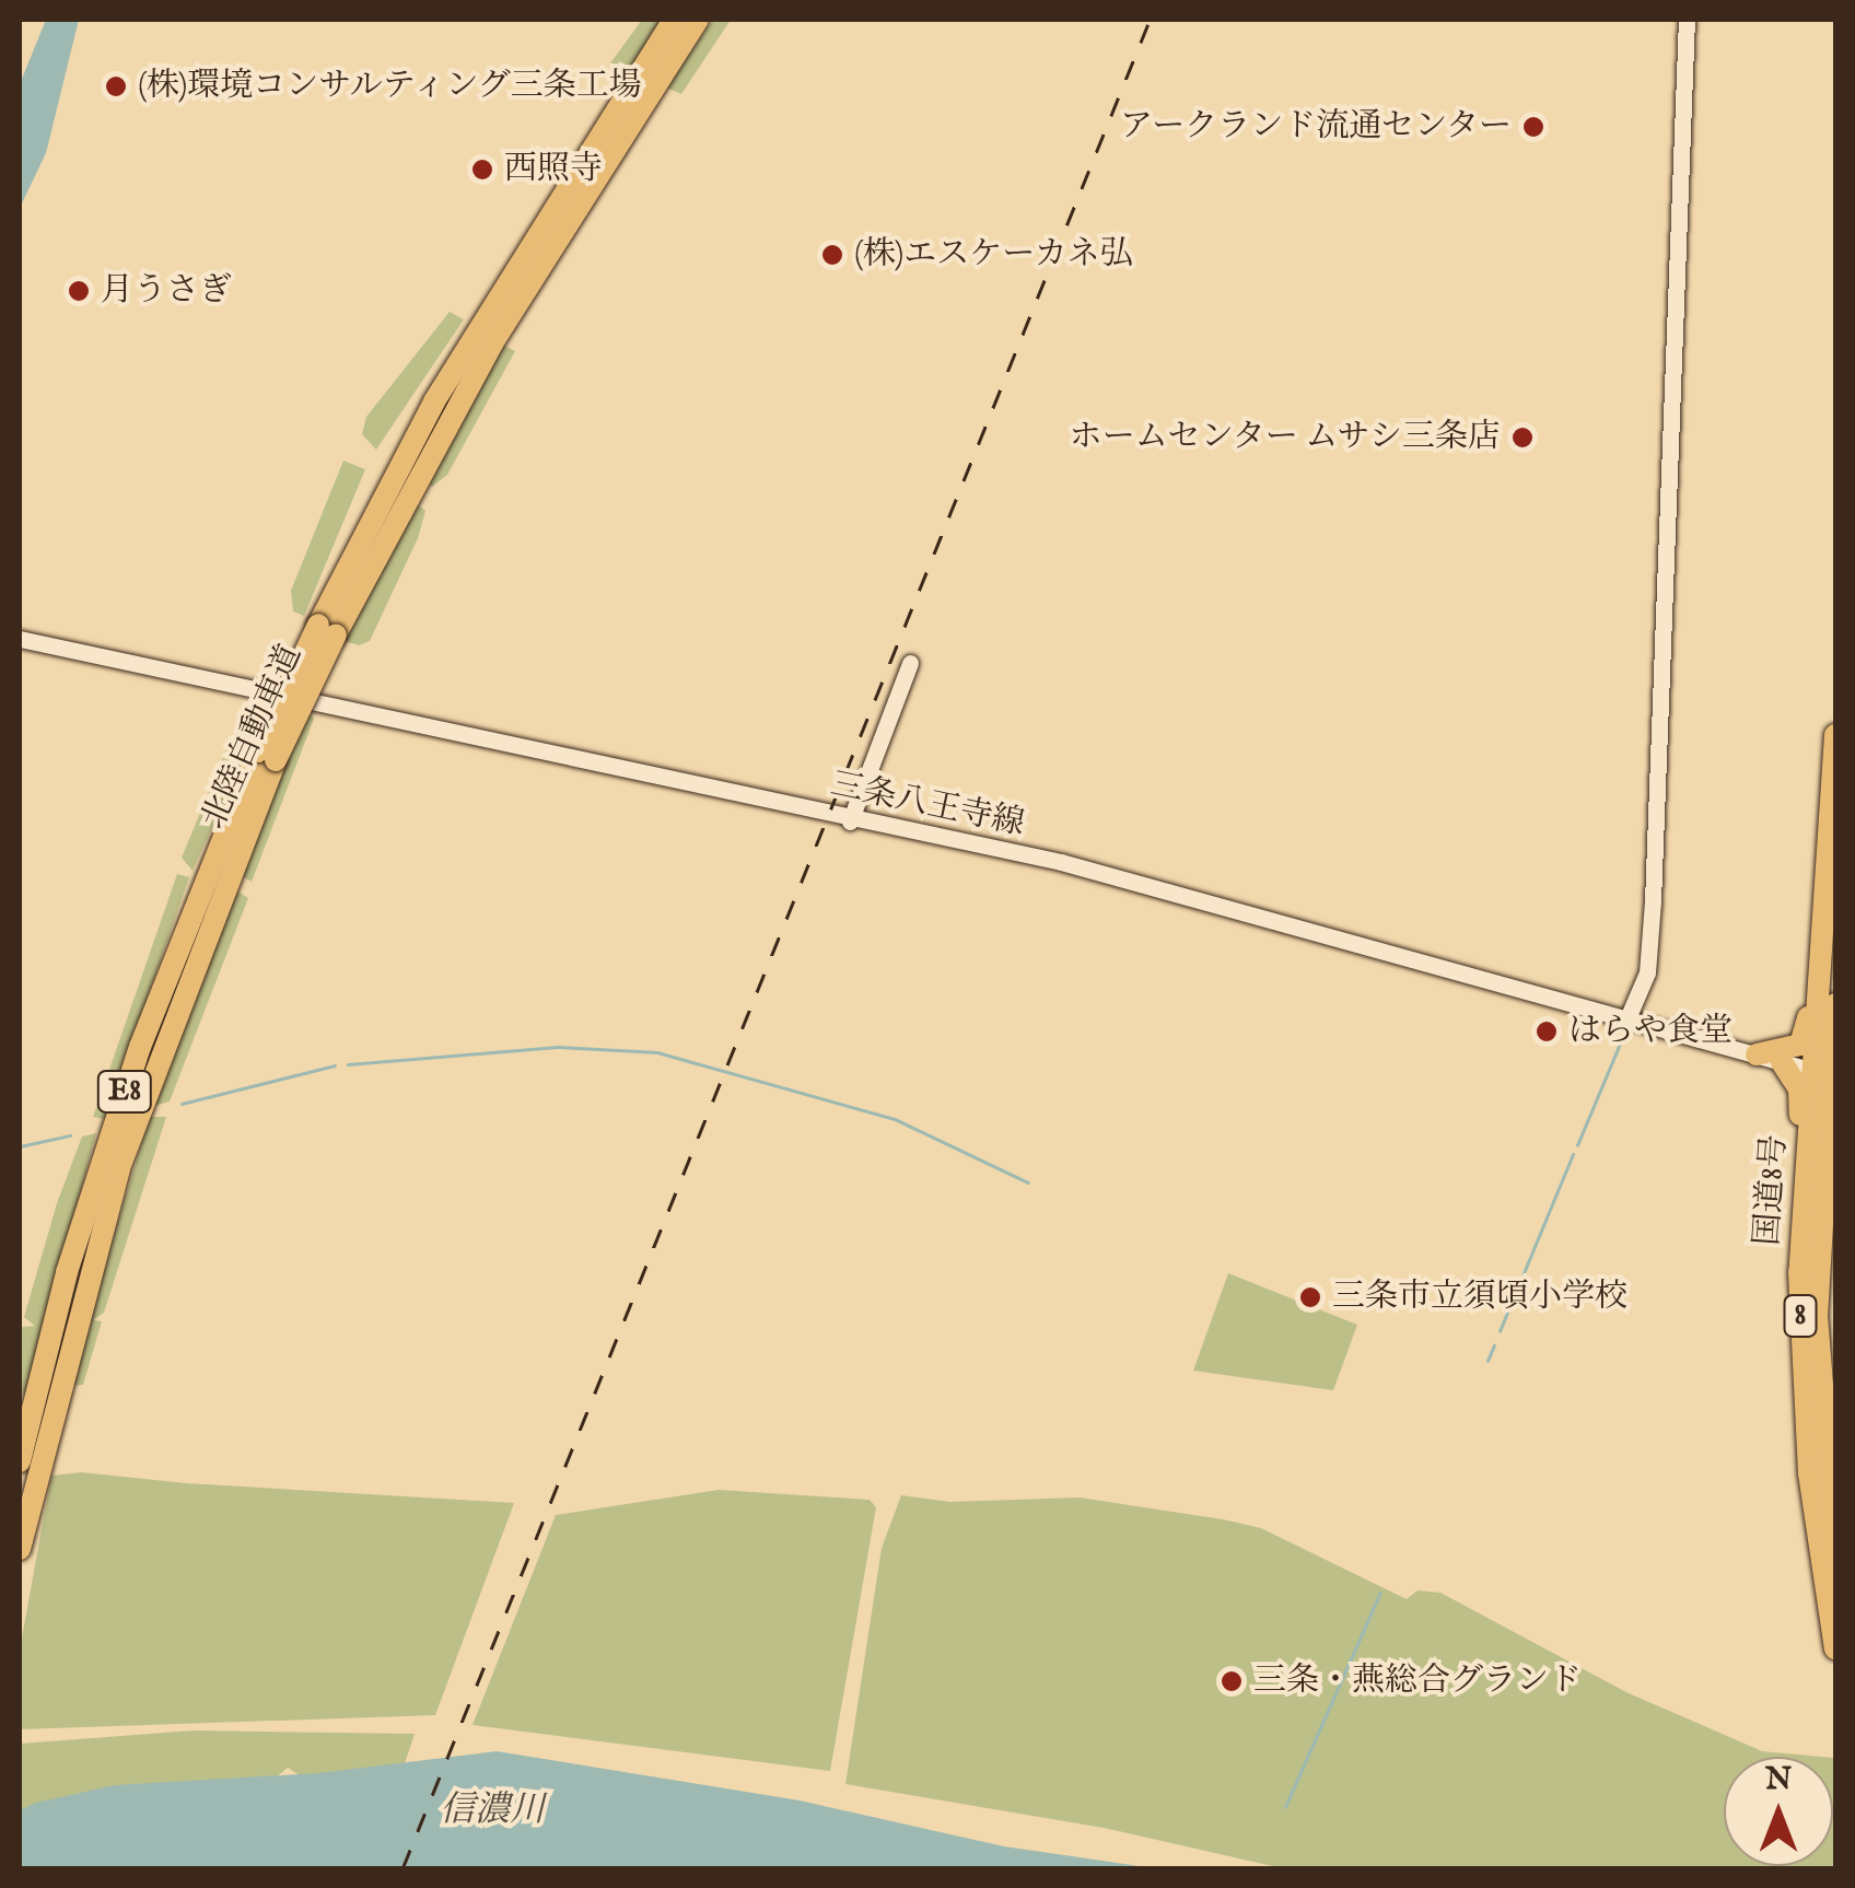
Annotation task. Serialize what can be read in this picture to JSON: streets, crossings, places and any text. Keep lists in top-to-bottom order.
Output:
{
  "streets": {
    "highway": [
      "北陸自動車道",
      "E8",
      "国道8号",
      "8"
    ],
    "main road": ["三条八王寺線"]
  },
  "crossings": [
    ["三条八王寺線", "国道8号"]
  ],
  "water": ["信濃川"],
  "places": [
    "(株)環境コンサルティング三条工場",
    "アークランド流通センター",
    "西照寺",
    "(株)エスケーカネ弘",
    "月うさぎ",
    "ホームセンター ムサシ三条店",
    "はらや食堂",
    "三条市立須頃小学校",
    "三条・燕総合グランド"
  ],
  "north": "top"
}
